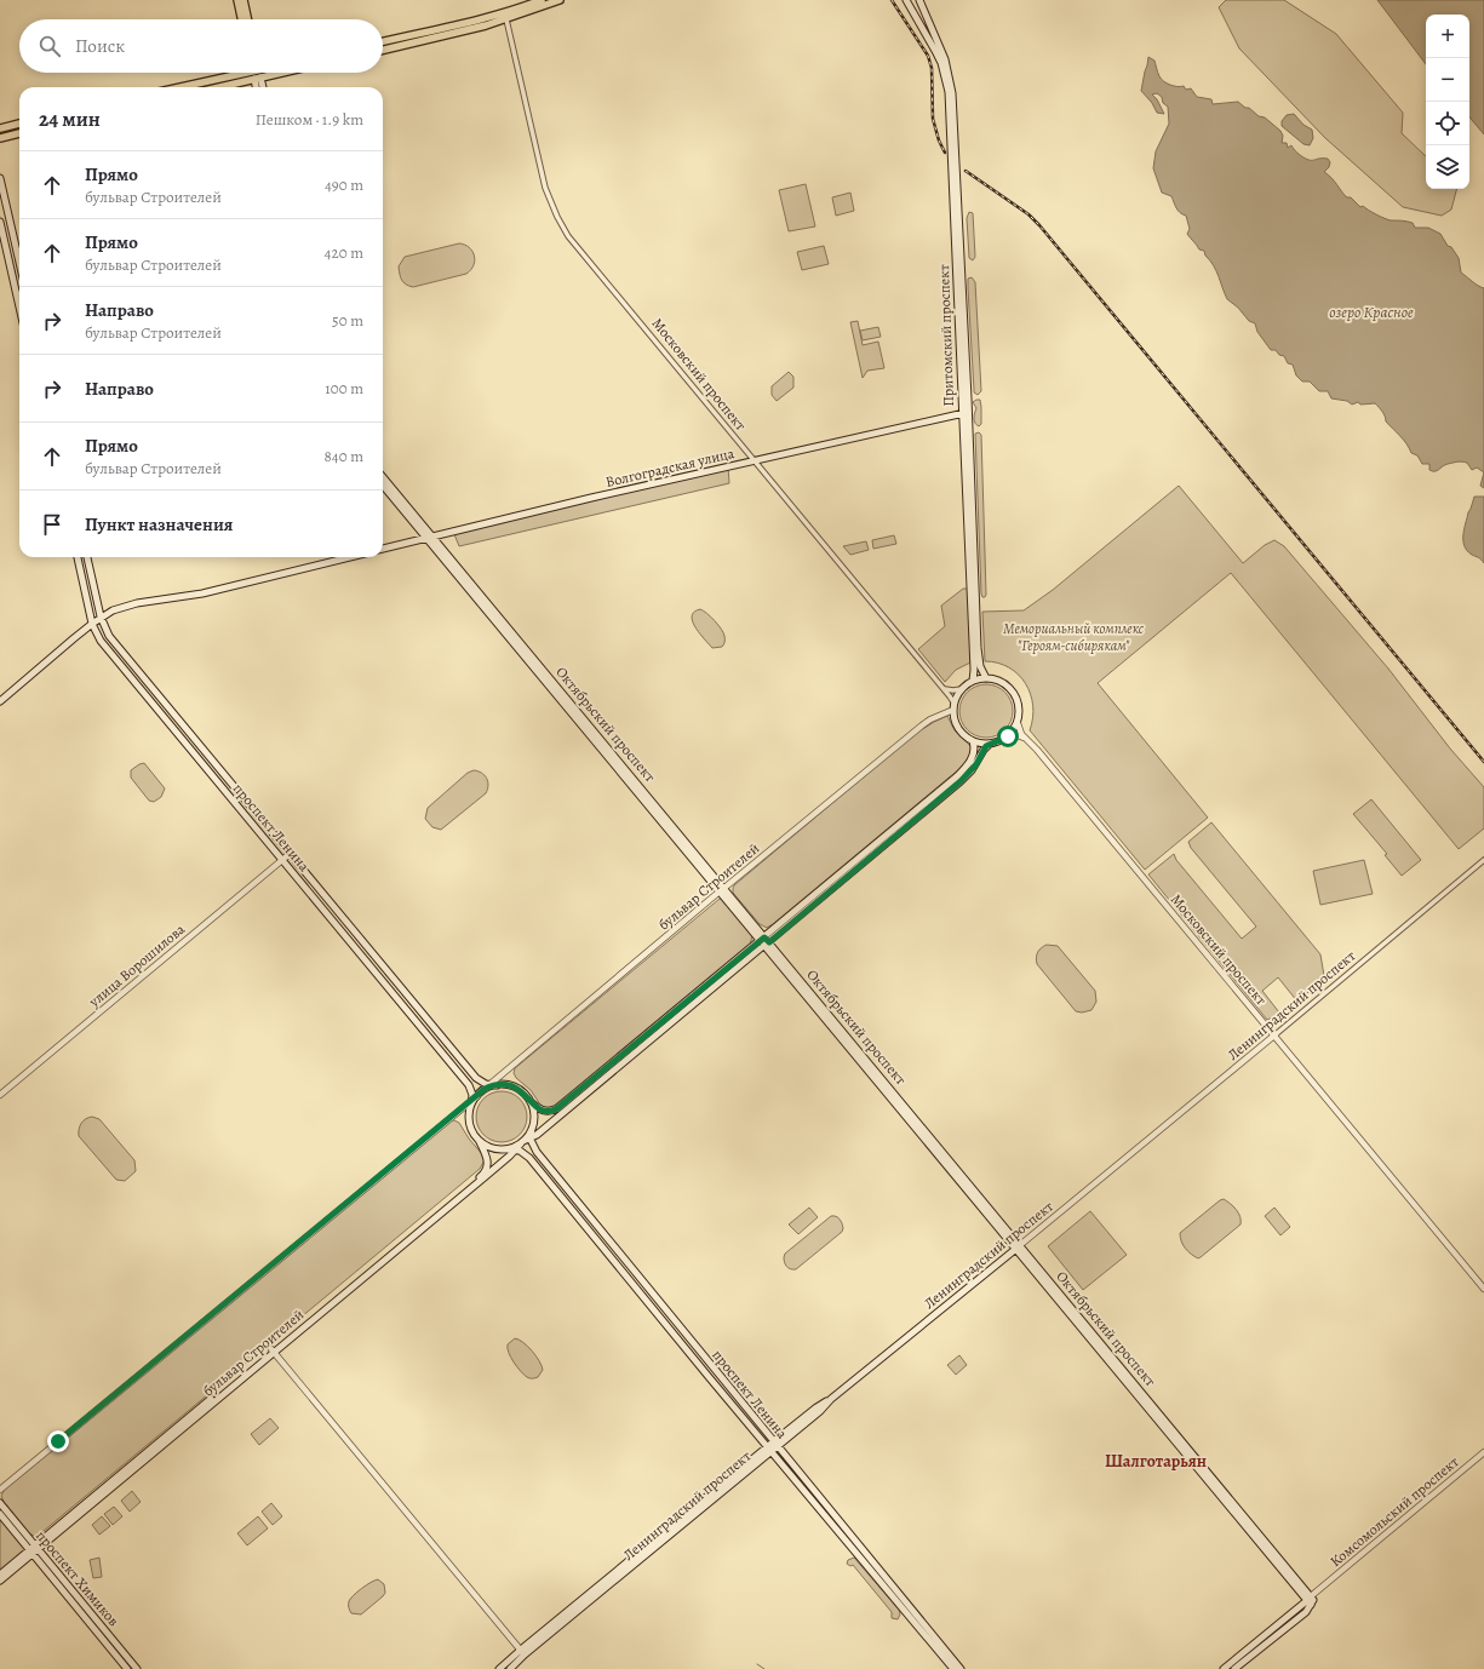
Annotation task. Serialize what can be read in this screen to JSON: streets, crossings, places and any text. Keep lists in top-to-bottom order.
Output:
{
  "streets": {
    "main road": [
      "Притомский проспект",
      "Волгоградская улица",
      "Октябрьский проспект",
      "проспект Ленина",
      "бульвар Строителей",
      "Ленинградский проспект",
      "Комсомольский проспект",
      "проспект Химиков"
    ],
    "street": ["Московский проспект", "улица Ворошилова"]
  },
  "crossings": [
    ["Притомский проспект", "Московский проспект"],
    ["Притомский проспект", "Волгоградская улица"],
    ["Притомский проспект", "бульвар Строителей"],
    ["Московский проспект", "Волгоградская улица"],
    ["Московский проспект", "бульвар Строителей"],
    ["Московский проспект", "Ленинградский проспект"],
    ["Волгоградская улица", "Октябрьский проспект"],
    ["Октябрьский проспект", "бульвар Строителей"],
    ["Октябрьский проспект", "Ленинградский проспект"],
    ["Октябрьский проспект", "Комсомольский проспект"],
    ["проспект Ленина", "бульвар Строителей"],
    ["проспект Ленина", "улица Ворошилова"],
    ["проспект Ленина", "Ленинградский проспект"],
    ["бульвар Строителей", "проспект Химиков"]
  ],
  "districts": ["Шалготарьян"],
  "water": ["озеро Красное"],
  "parks": ["Мемориальный комплекс \"Героям-сибирякам\""],
  "page": {
    "map_buttons": ["+", "−"],
    "search": "Поиск",
    "heading": ["24 мин", "Пешком · 1.9 km"],
    "list": [
      ["Прямо", "бульвар Строителей", "490 m"],
      ["Прямо", "бульвар Строителей", "420 m"],
      ["Направо", "бульвар Строителей", "50 m"],
      ["Направо", "100 m"],
      ["Прямо", "бульвар Строителей", "840 m"],
      "Пункт назначения"
    ]
  }
}
